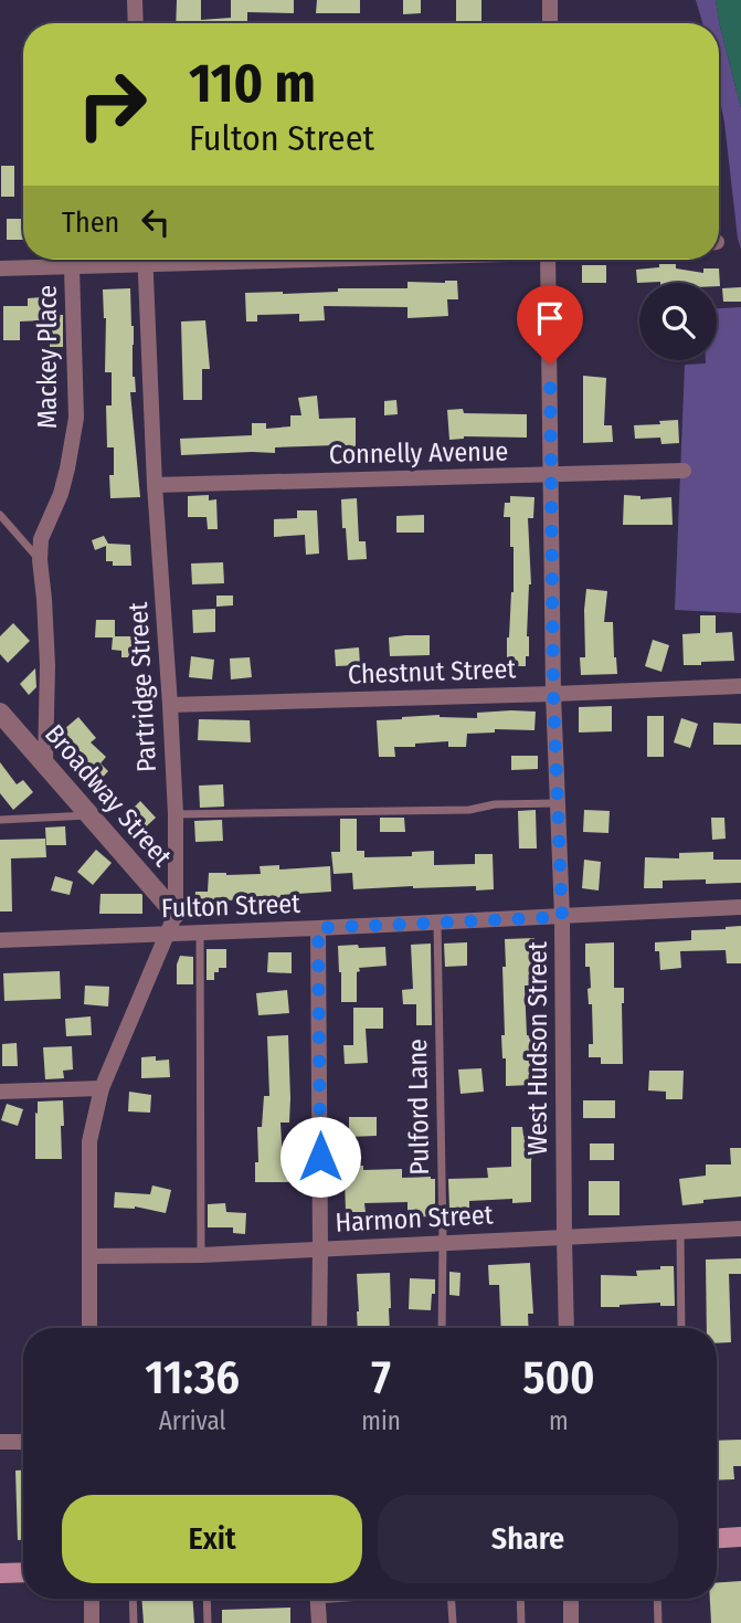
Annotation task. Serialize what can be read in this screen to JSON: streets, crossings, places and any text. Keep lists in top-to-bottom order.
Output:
{
  "streets": {
    "street": [
      "Mackey Place",
      "Connelly Avenue",
      "Chestnut Street",
      "Partridge Street",
      "Broadway Street",
      "Fulton Street",
      "West Hudson Street",
      "Harmon Street"
    ],
    "lane": ["Pulford Lane"]
  },
  "crossings": [
    ["Mackey Place", "Broadway Street"],
    ["Connelly Avenue", "Partridge Street"],
    ["Connelly Avenue", "West Hudson Street"],
    ["Chestnut Street", "Partridge Street"],
    ["Chestnut Street", "West Hudson Street"],
    ["Partridge Street", "Broadway Street"],
    ["Partridge Street", "Fulton Street"],
    ["Partridge Street", "Harmon Street"],
    ["Fulton Street", "West Hudson Street"],
    ["Fulton Street", "Pulford Lane"],
    ["West Hudson Street", "Harmon Street"],
    ["Pulford Lane", "Harmon Street"]
  ],
  "page": {
    "turn": ["110 m", "Fulton Street"],
    "then": "Then",
    "eta": [
      "11:36",
      "Arrival",
      "7",
      "min",
      "500",
      "m"
    ],
    "buttons": ["Exit", "Share"]
  }
}
